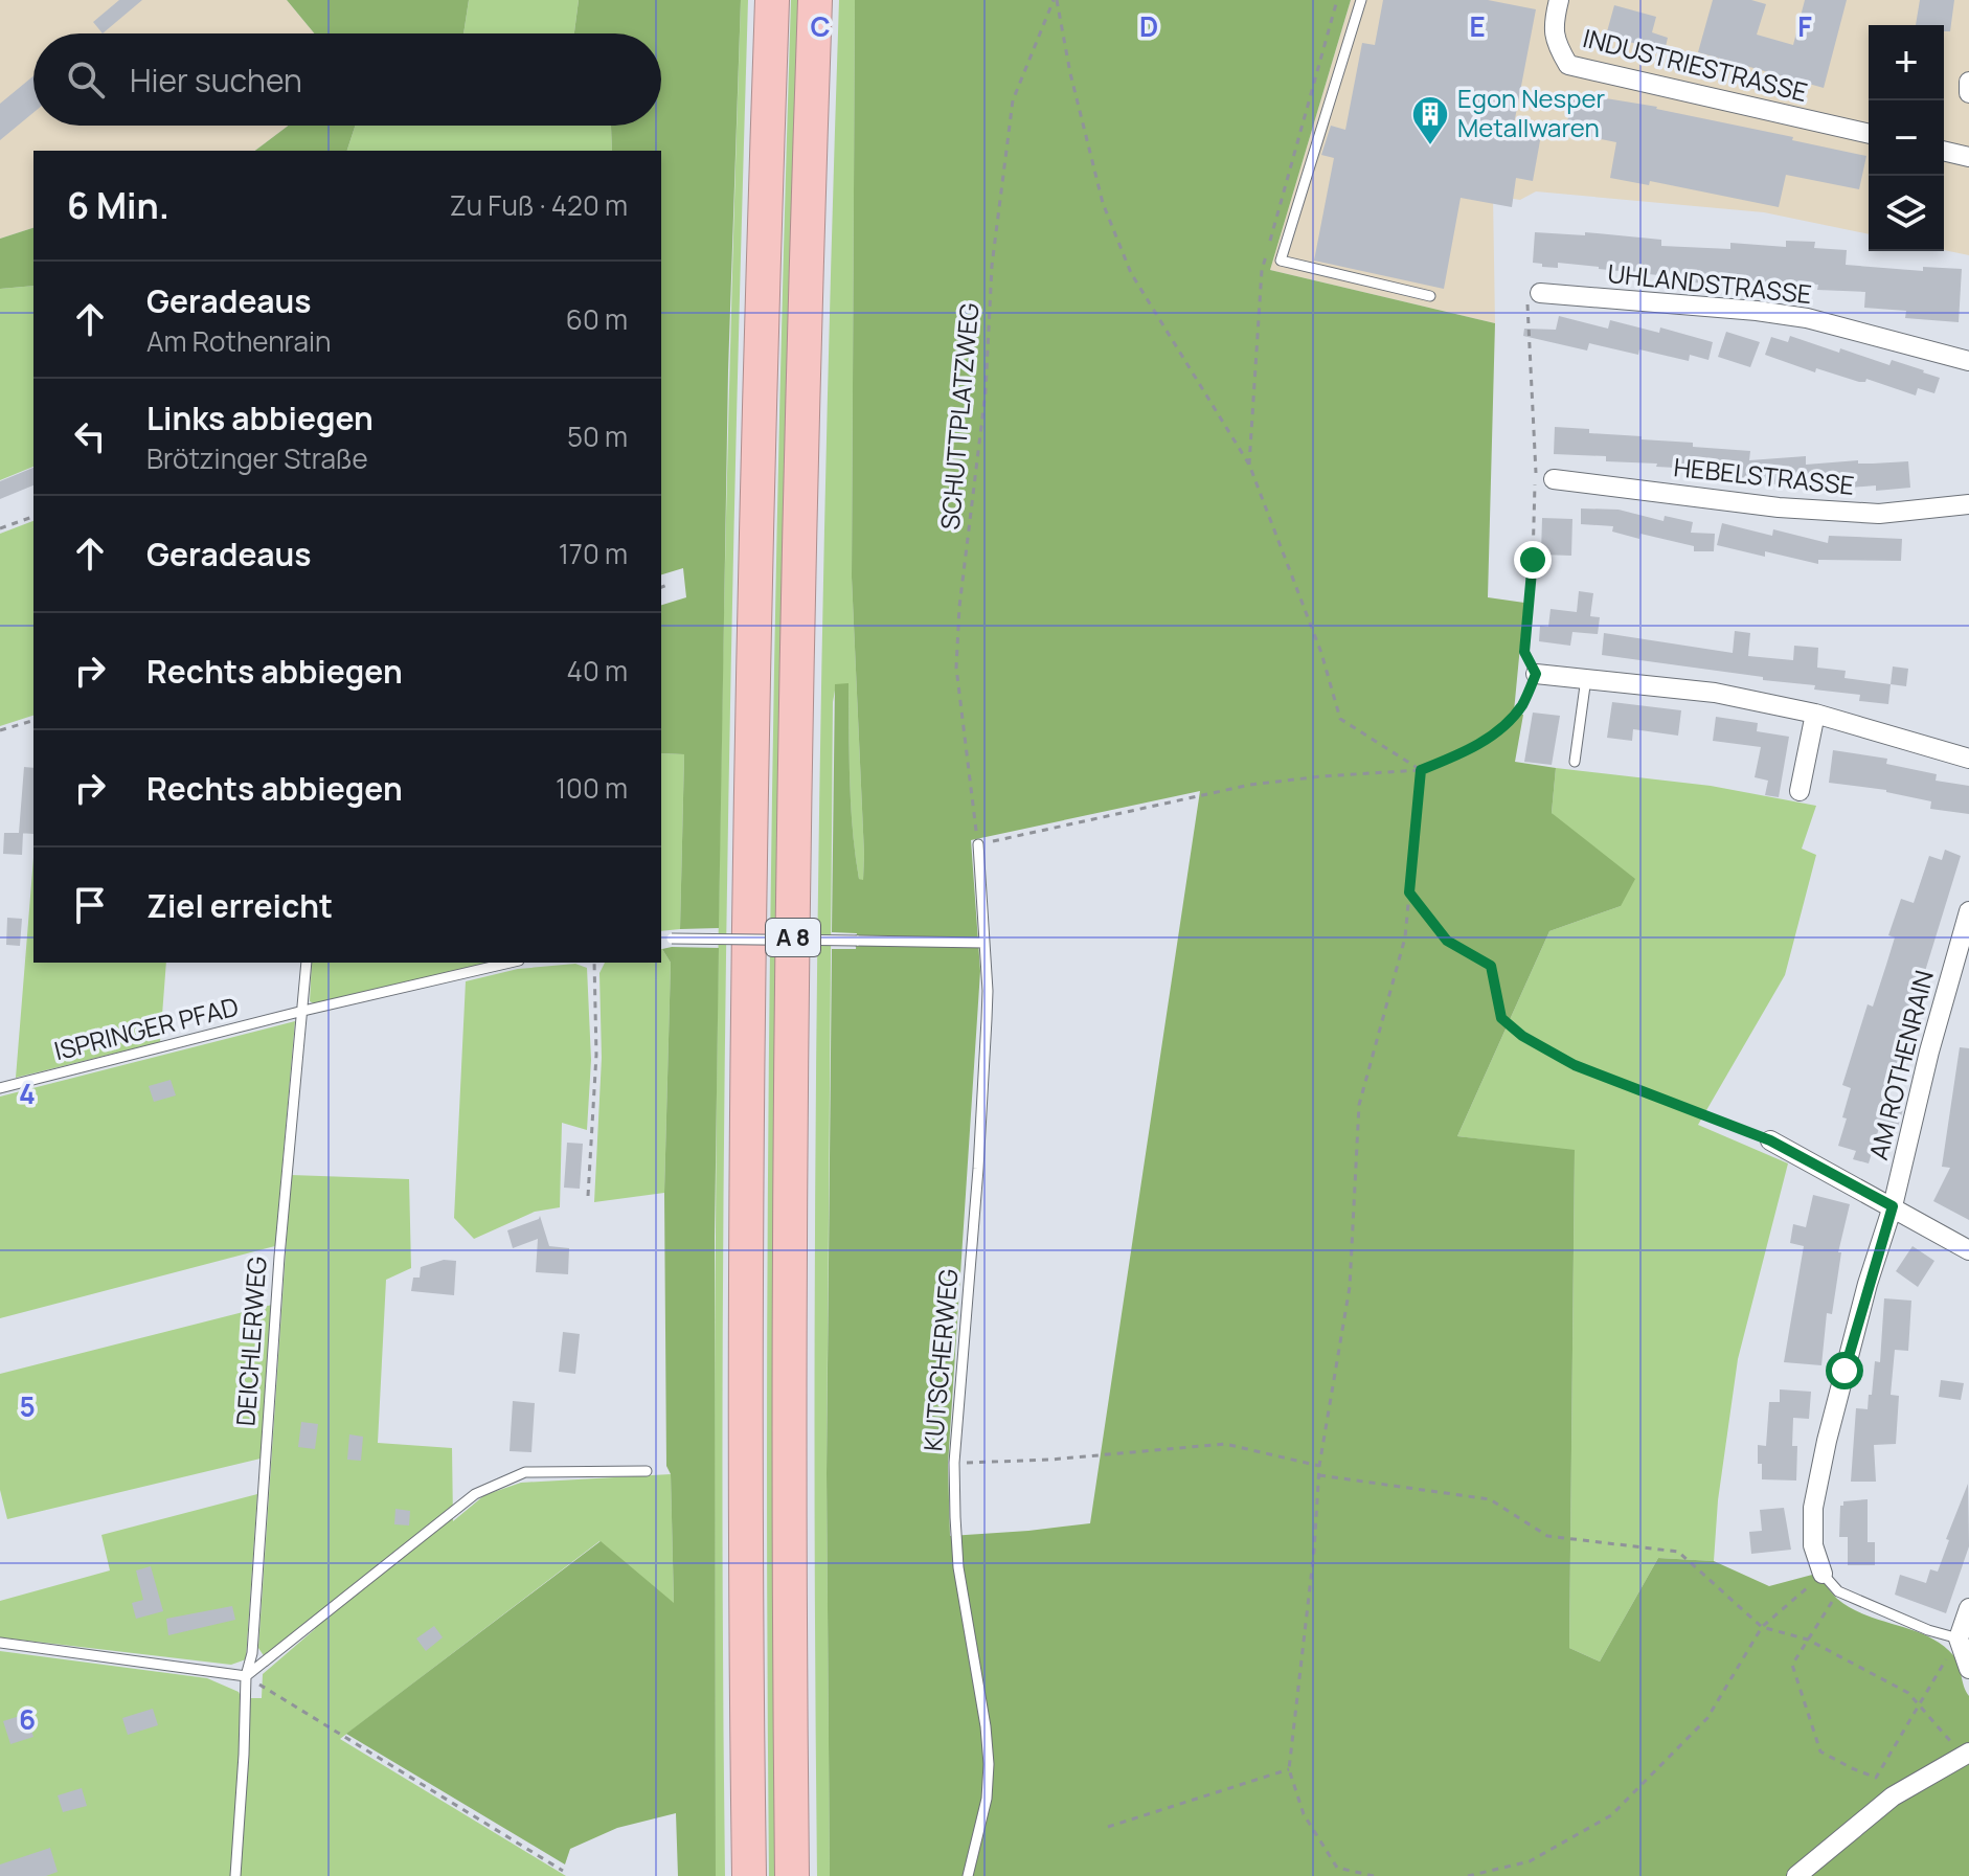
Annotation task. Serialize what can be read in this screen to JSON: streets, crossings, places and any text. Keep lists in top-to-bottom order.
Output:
{
  "streets": {
    "highway": ["A 8"],
    "street": [
      "INDUSTRIESTRASSE",
      "UHLANDSTRASSE",
      "HEBELSTRASSE",
      "AM ROTHENRAIN"
    ],
    "lane": ["ISPRINGER PFAD", "DEICHLERWEG", "KUTSCHERWEG"],
    "path": ["SCHUTTPLATZWEG"]
  },
  "crossings": [
    ["SCHUTTPLATZWEG", "KUTSCHERWEG"],
    ["ISPRINGER PFAD", "DEICHLERWEG"]
  ],
  "places": {
    "building": ["Egon Nesper Metallwaren"]
  },
  "page": {
    "map_buttons": ["+", "−"],
    "search": "Hier suchen",
    "heading": ["6 Min.", "Zu Fuß · 420 m"],
    "list": [
      ["Geradeaus", "Am Rothenrain", "60 m"],
      ["Links abbiegen", "Brötzinger Straße", "50 m"],
      ["Geradeaus", "170 m"],
      ["Rechts abbiegen", "40 m"],
      ["Rechts abbiegen", "100 m"],
      "Ziel erreicht"
    ]
  },
  "grid": {
    "columns": [
      "C",
      "D",
      "E",
      "F"
    ],
    "rows": ["4", "5", "6"]
  }
}
